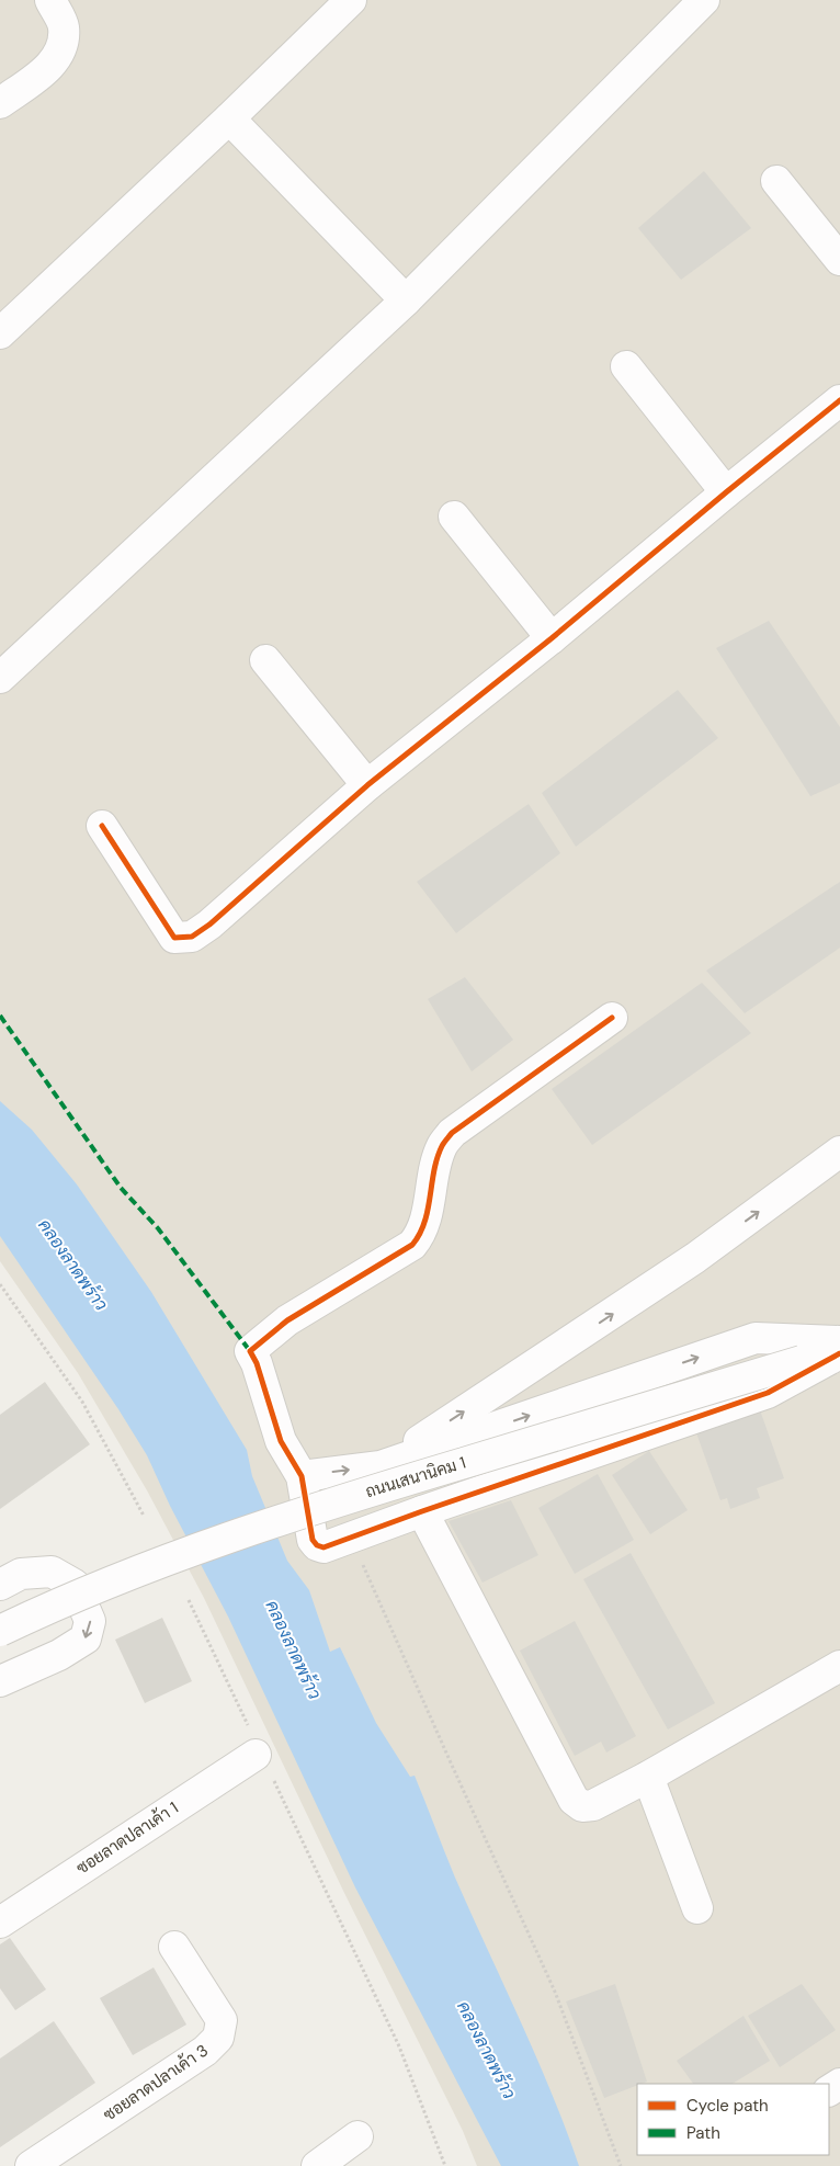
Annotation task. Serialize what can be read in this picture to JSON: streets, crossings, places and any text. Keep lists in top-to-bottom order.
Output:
{
  "streets": {
    "street": ["ถนนเสนานิคม 1", "ซอยลาดปลาเค้า 1", "ซอยลาดปลาเค้า 3"]
  },
  "water": ["คลองลาดพร้าว"],
  "legend": ["Cycle path", "Path"]
}
